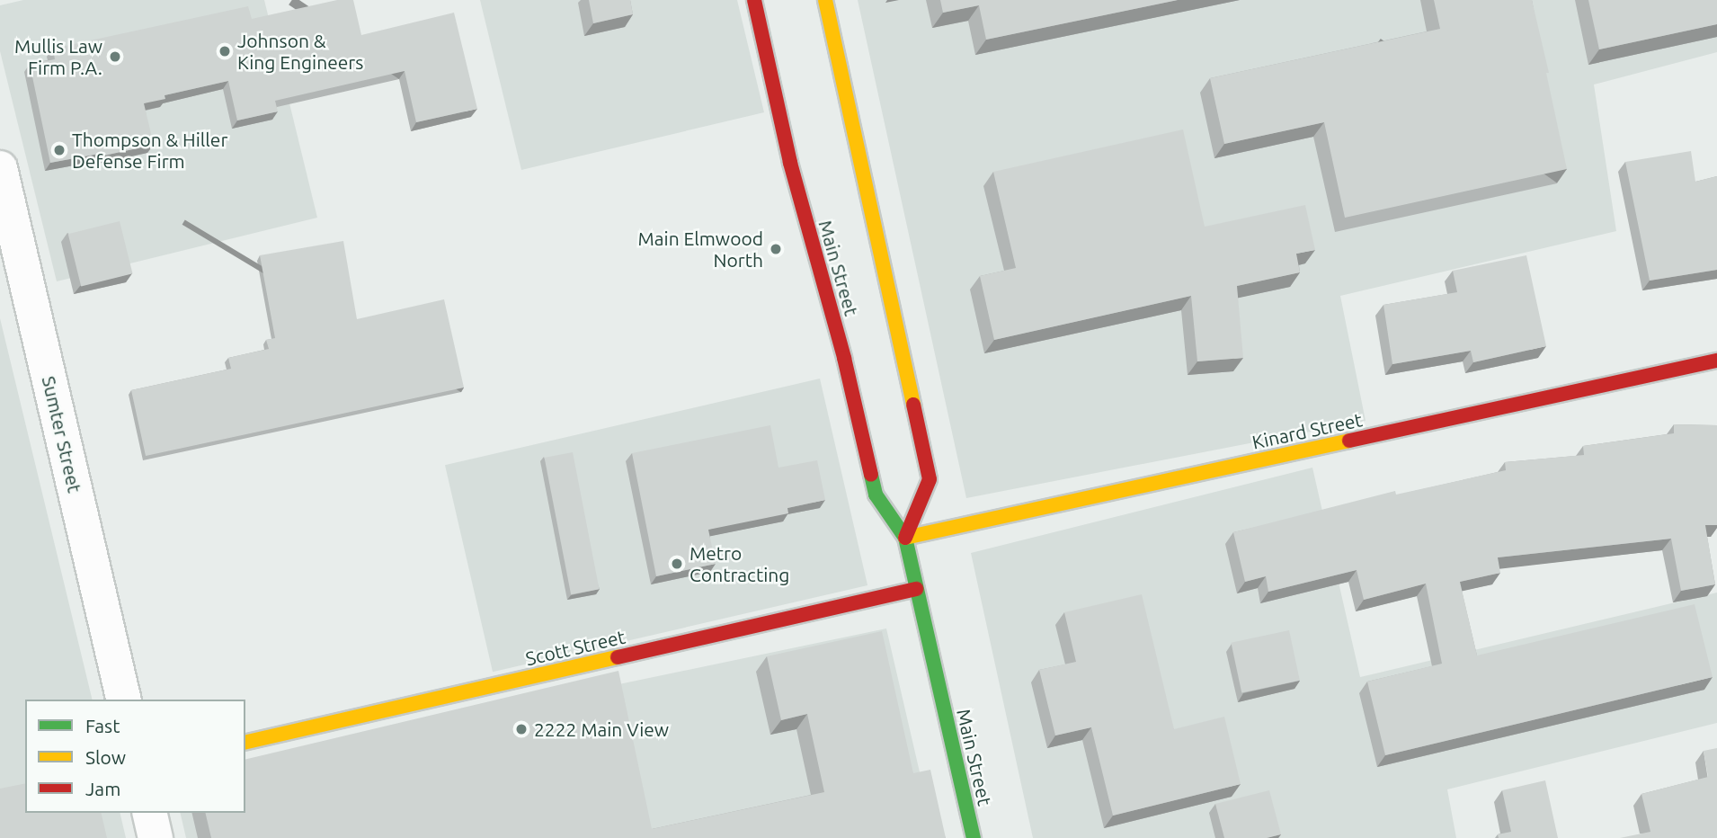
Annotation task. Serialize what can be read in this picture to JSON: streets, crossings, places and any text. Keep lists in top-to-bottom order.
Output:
{
  "streets": {
    "street": [
      "Main Street",
      "Kinard Street",
      "Sumter Street",
      "Scott Street"
    ]
  },
  "crossings": [
    ["Main Street", "Kinard Street"],
    ["Main Street", "Scott Street"]
  ],
  "places": [
    "Johnson & King Engineers",
    "Mullis Law Firm P.A.",
    "Thompson & Hiller Defense Firm",
    "Main Elmwood North",
    "Metro Contracting",
    "2222 Main View"
  ],
  "legend": ["Fast", "Slow", "Jam"]
}
